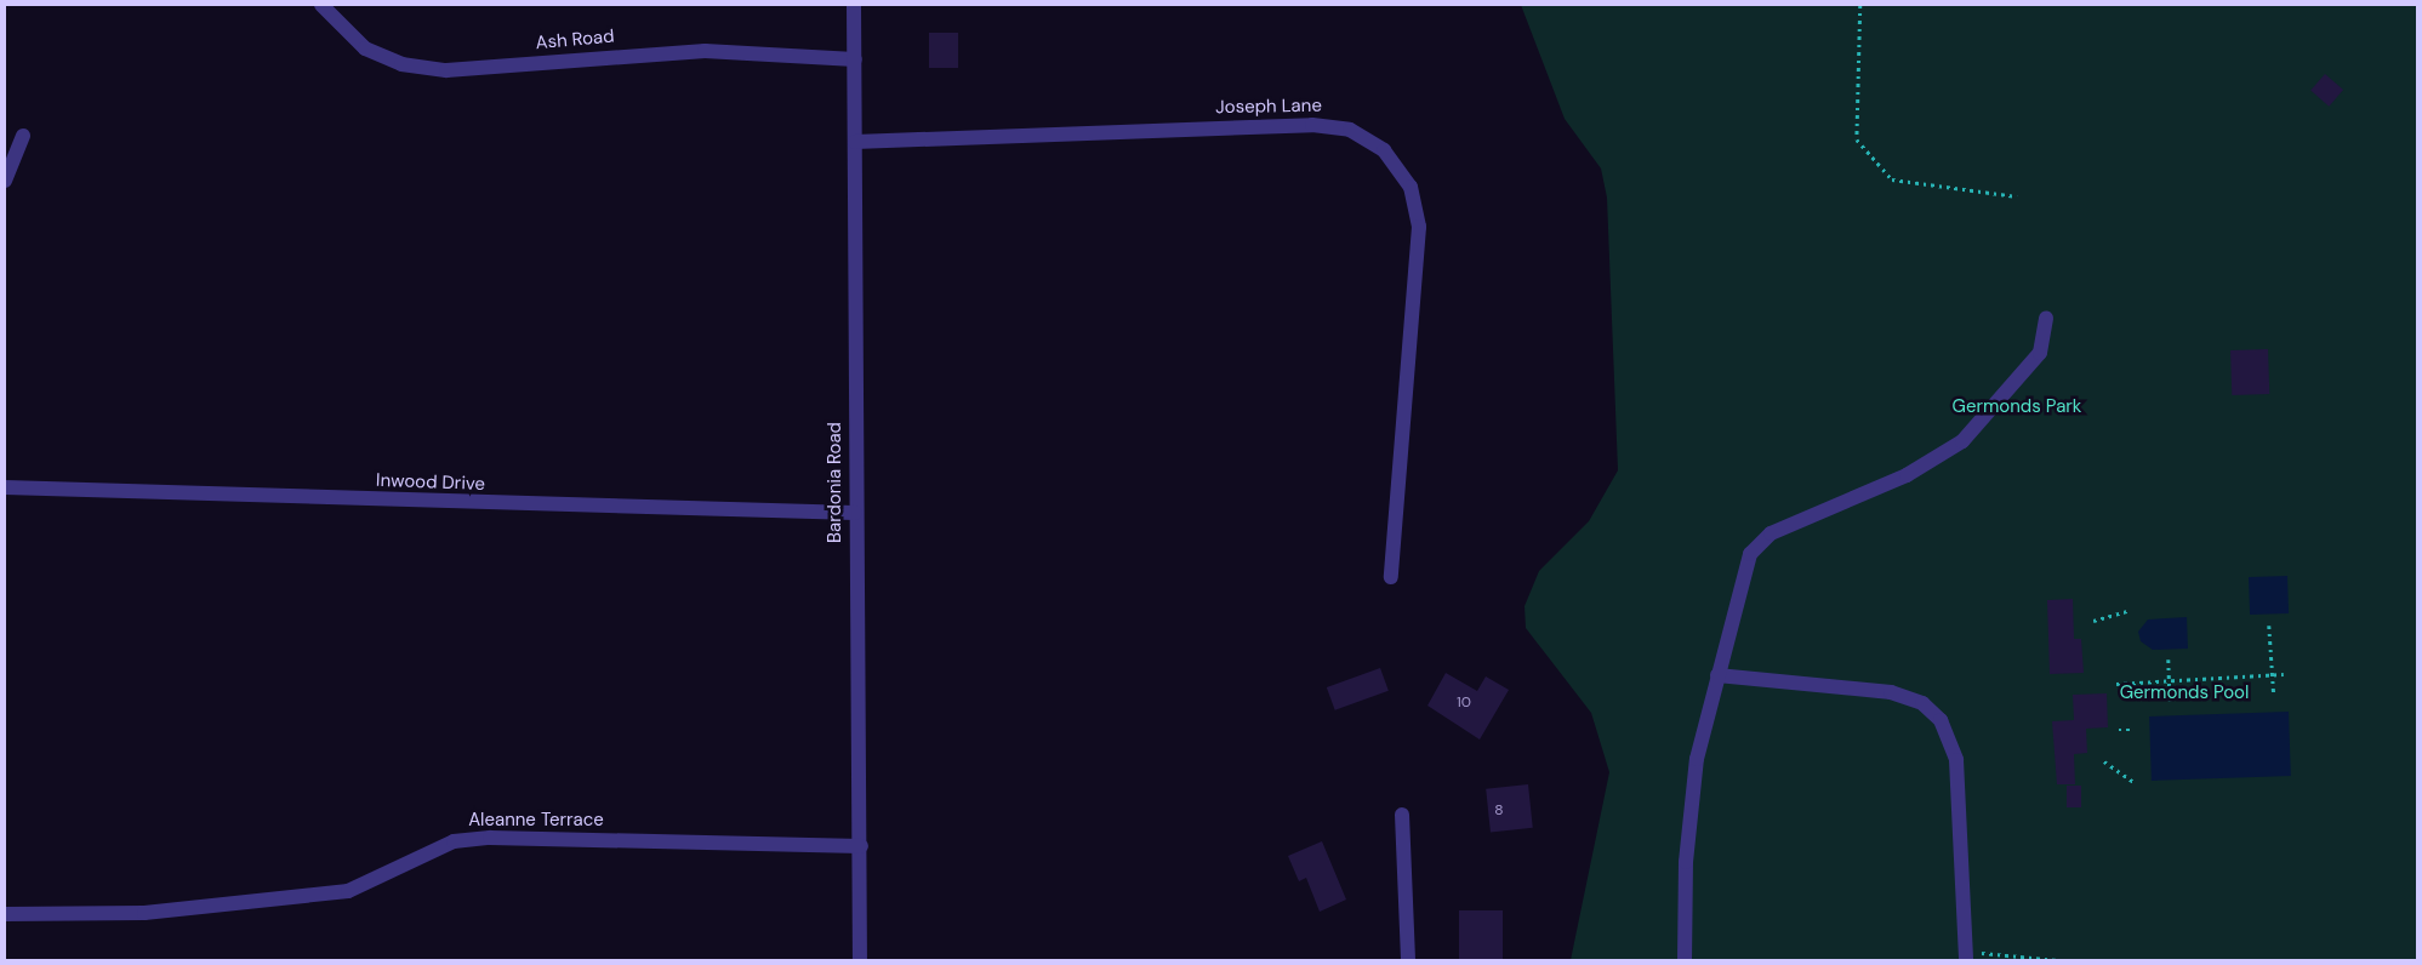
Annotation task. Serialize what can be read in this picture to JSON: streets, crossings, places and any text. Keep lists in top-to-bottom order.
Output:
{
  "streets": {
    "street": [
      "Ash Road",
      "Joseph Lane",
      "Inwood Drive",
      "Bardonia Road",
      "Aleanne Terrace"
    ]
  },
  "crossings": [
    ["Ash Road", "Bardonia Road"],
    ["Joseph Lane", "Bardonia Road"],
    ["Inwood Drive", "Bardonia Road"],
    ["Bardonia Road", "Aleanne Terrace"]
  ],
  "parks": ["Germonds Park", "Germonds Pool"],
  "house_numbers": ["10", "8"]
}
